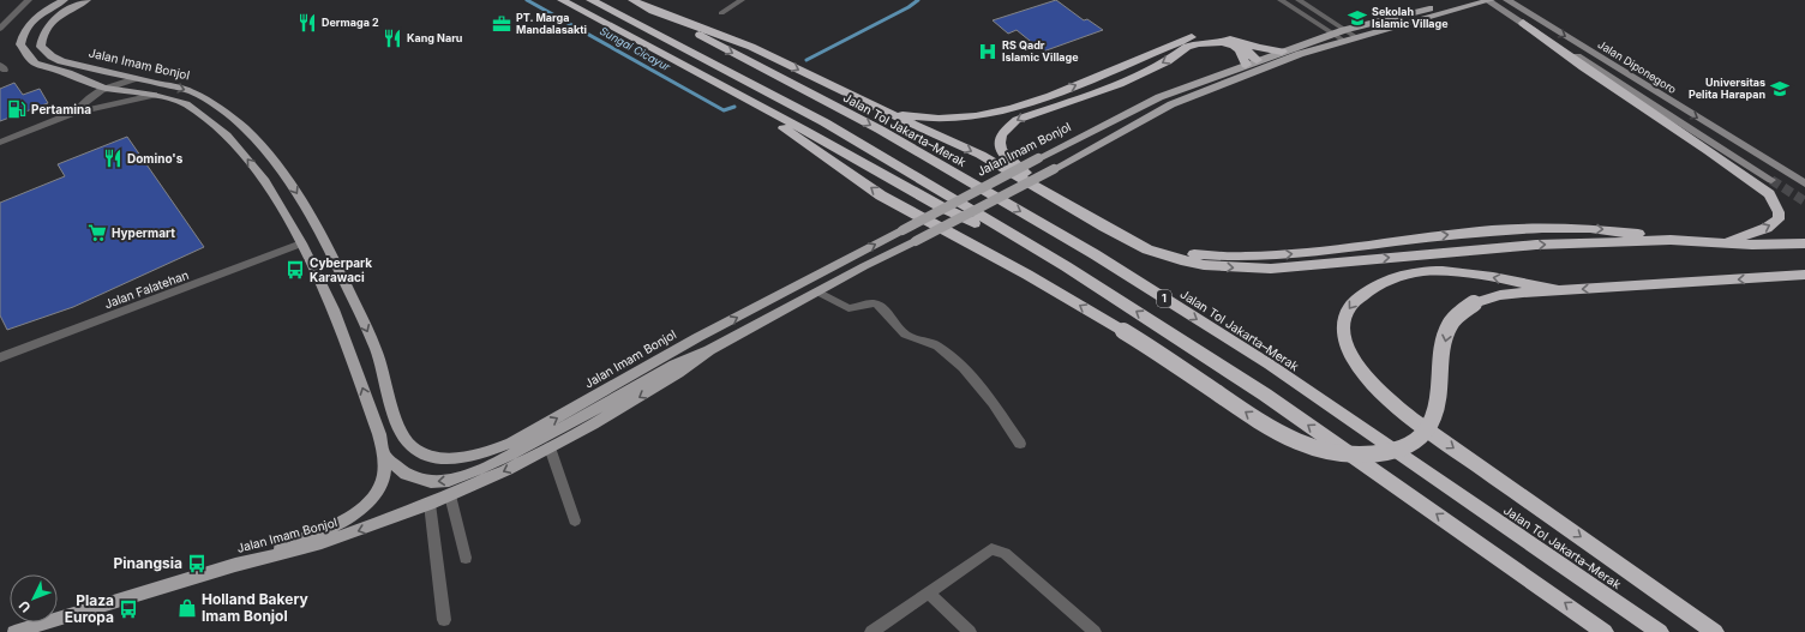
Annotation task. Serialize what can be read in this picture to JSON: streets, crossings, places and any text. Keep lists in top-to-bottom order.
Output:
{
  "streets": {
    "highway": ["Jalan Tol Jakarta–Merak", "1"],
    "main road": ["Jalan Imam Bonjol"],
    "street": ["Jalan Diponegoro", "Jalan Falatehan"]
  },
  "crossings": [
    ["Jalan Imam Bonjol", "Jalan Diponegoro"]
  ],
  "water": ["Sungai Cicayur"],
  "places": {
    "school or university": ["Sekolah Islamic Village", "Universitas Pelita Harapan"],
    "restaurant": ["Dermaga 2", "Kang Naru", "Domino's"],
    "office": ["PT. Marga Mandalasakti"],
    "hospital": ["RS Qadr Islamic Village"],
    "fuel station": ["Pertamina"],
    "supermarket": ["Hypermart"],
    "bus stop": ["Cyberpark Karawaci", "Pinangsia", "Plaza Europa"],
    "shop": ["Holland Bakery Imam Bonjol"]
  },
  "north": "bottom left"
}
